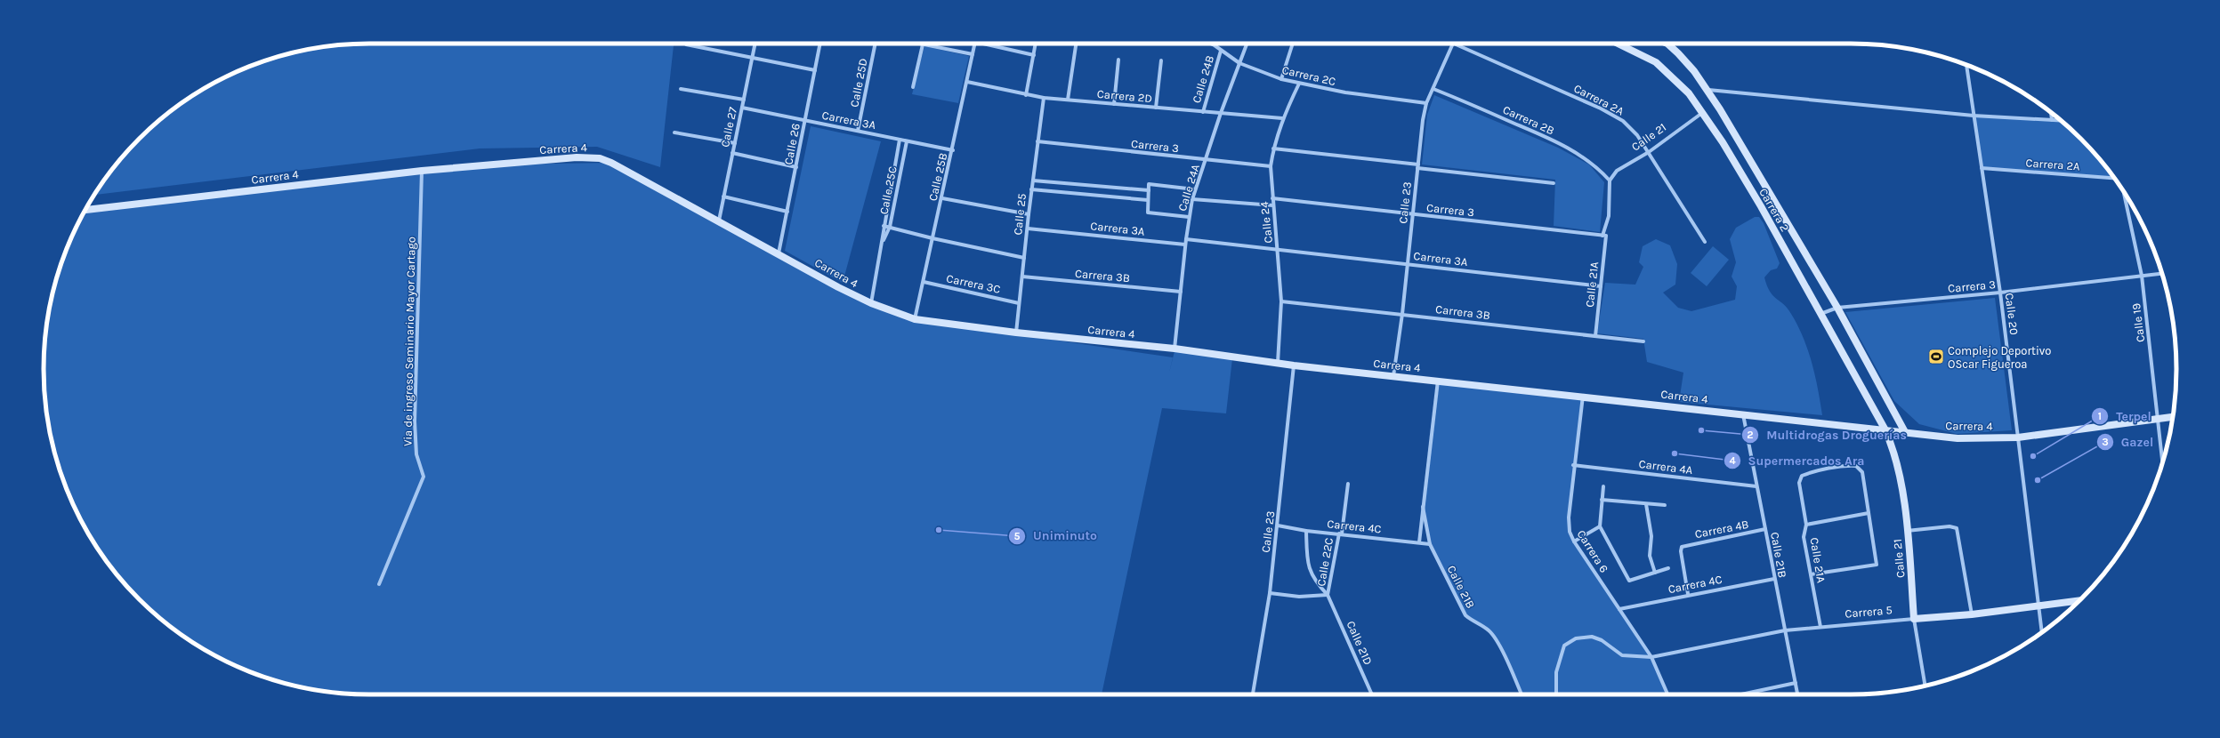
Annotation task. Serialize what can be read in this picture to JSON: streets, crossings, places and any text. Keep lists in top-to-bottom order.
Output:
{
  "streets": {
    "main road": [
      "Calle 21",
      "Carrera 4",
      "Carrera 2",
      "Carrera 5"
    ],
    "street": [
      "Carrera 2C",
      "Calle 24B",
      "Calle 25D",
      "Carrera 2D",
      "Carrera 2A",
      "Carrera 3A",
      "Carrera 2B",
      "Calle 27",
      "Calle 26",
      "Carrera 3",
      "Calle 25B",
      "Calle 24A",
      "Calle 25C",
      "Calle 23",
      "Calle 25",
      "Calle 24",
      "Carrera 3B",
      "Carrera 3C",
      "Calle 21A",
      "Calle 20",
      "Calle 19",
      "Via de ingreso Seminario Mayor Cartago",
      "Carrera 4A",
      "Carrera 4C",
      "Carrera 4B",
      "Carrera 6",
      "Calle 21B",
      "Calle 22C",
      "Calle 21D"
    ]
  },
  "crossings": [
    ["Carrera 2C", "Calle 24B"],
    ["Carrera 2C", "Calle 24A"],
    ["Carrera 2C", "Calle 23"],
    ["Carrera 2C", "Calle 24"],
    ["Calle 24B", "Carrera 2D"],
    ["Calle 25D", "Carrera 3A"],
    ["Carrera 2D", "Calle 25B"],
    ["Carrera 2D", "Calle 24A"],
    ["Carrera 2D", "Calle 25"],
    ["Carrera 2D", "Calle 24"],
    ["Carrera 2A", "Calle 21"],
    ["Carrera 2A", "Calle 23"],
    ["Carrera 2A", "Calle 20"],
    ["Carrera 3A", "Calle 27"],
    ["Carrera 3A", "Calle 26"],
    ["Carrera 3A", "Calle 25B"],
    ["Carrera 3A", "Calle 24A"],
    ["Carrera 3A", "Calle 25C"],
    ["Carrera 3A", "Calle 23"],
    ["Carrera 3A", "Calle 25"],
    ["Carrera 3A", "Calle 24"],
    ["Carrera 3A", "Calle 21A"],
    ["Carrera 2B", "Calle 21"],
    ["Carrera 2B", "Calle 23"],
    ["Carrera 2B", "Calle 21A"],
    ["Calle 27", "Carrera 4"],
    ["Calle 21", "Carrera 4"],
    ["Calle 21", "Carrera 2"],
    ["Calle 21", "Calle 21A"],
    ["Calle 21", "Carrera 5"],
    ["Calle 26", "Carrera 4"],
    ["Carrera 3", "Calle 24A"],
    ["Carrera 3", "Calle 23"],
    ["Carrera 3", "Carrera 2"],
    ["Carrera 3", "Calle 25"],
    ["Carrera 3", "Calle 24"],
    ["Carrera 3", "Calle 21A"],
    ["Carrera 3", "Calle 20"],
    ["Carrera 3", "Calle 19"],
    ["Carrera 4", "Calle 25B"],
    ["Carrera 4", "Calle 24A"],
    ["Carrera 4", "Calle 25C"],
    ["Carrera 4", "Calle 23"],
    ["Carrera 4", "Carrera 2"],
    ["Carrera 4", "Calle 25"],
    ["Carrera 4", "Calle 24"],
    ["Carrera 4", "Calle 20"],
    ["Carrera 4", "Calle 19"],
    ["Carrera 4", "Via de ingreso Seminario Mayor Cartago"],
    ["Carrera 4", "Carrera 6"],
    ["Carrera 4", "Calle 21B"],
    ["Calle 25B", "Carrera 3C"],
    ["Calle 24A", "Carrera 3B"],
    ["Calle 23", "Carrera 3B"],
    ["Calle 23", "Carrera 4C"],
    ["Calle 25", "Carrera 3B"],
    ["Calle 25", "Carrera 3C"],
    ["Calle 24", "Carrera 3B"],
    ["Carrera 3B", "Calle 21A"],
    ["Calle 21A", "Carrera 5"],
    ["Calle 20", "Carrera 5"],
    ["Carrera 4A", "Carrera 6"],
    ["Carrera 4A", "Calle 21B"],
    ["Carrera 4C", "Carrera 4B"],
    ["Carrera 4C", "Carrera 6"],
    ["Carrera 4C", "Calle 21B"],
    ["Carrera 4C", "Calle 22C"],
    ["Carrera 4C", "Calle 21D"],
    ["Carrera 4B", "Calle 21B"],
    ["Carrera 6", "Carrera 5"],
    ["Calle 21B", "Carrera 5"],
    ["Calle 22C", "Calle 21D"]
  ],
  "places": {
    "sports": ["Complejo Deportivo OScar Figueroa"],
    "other": [
      "Multidrogas Droguerías",
      "Supermercados Ara",
      "Terpel",
      "Gazel",
      "Uniminuto"
    ]
  }
}
